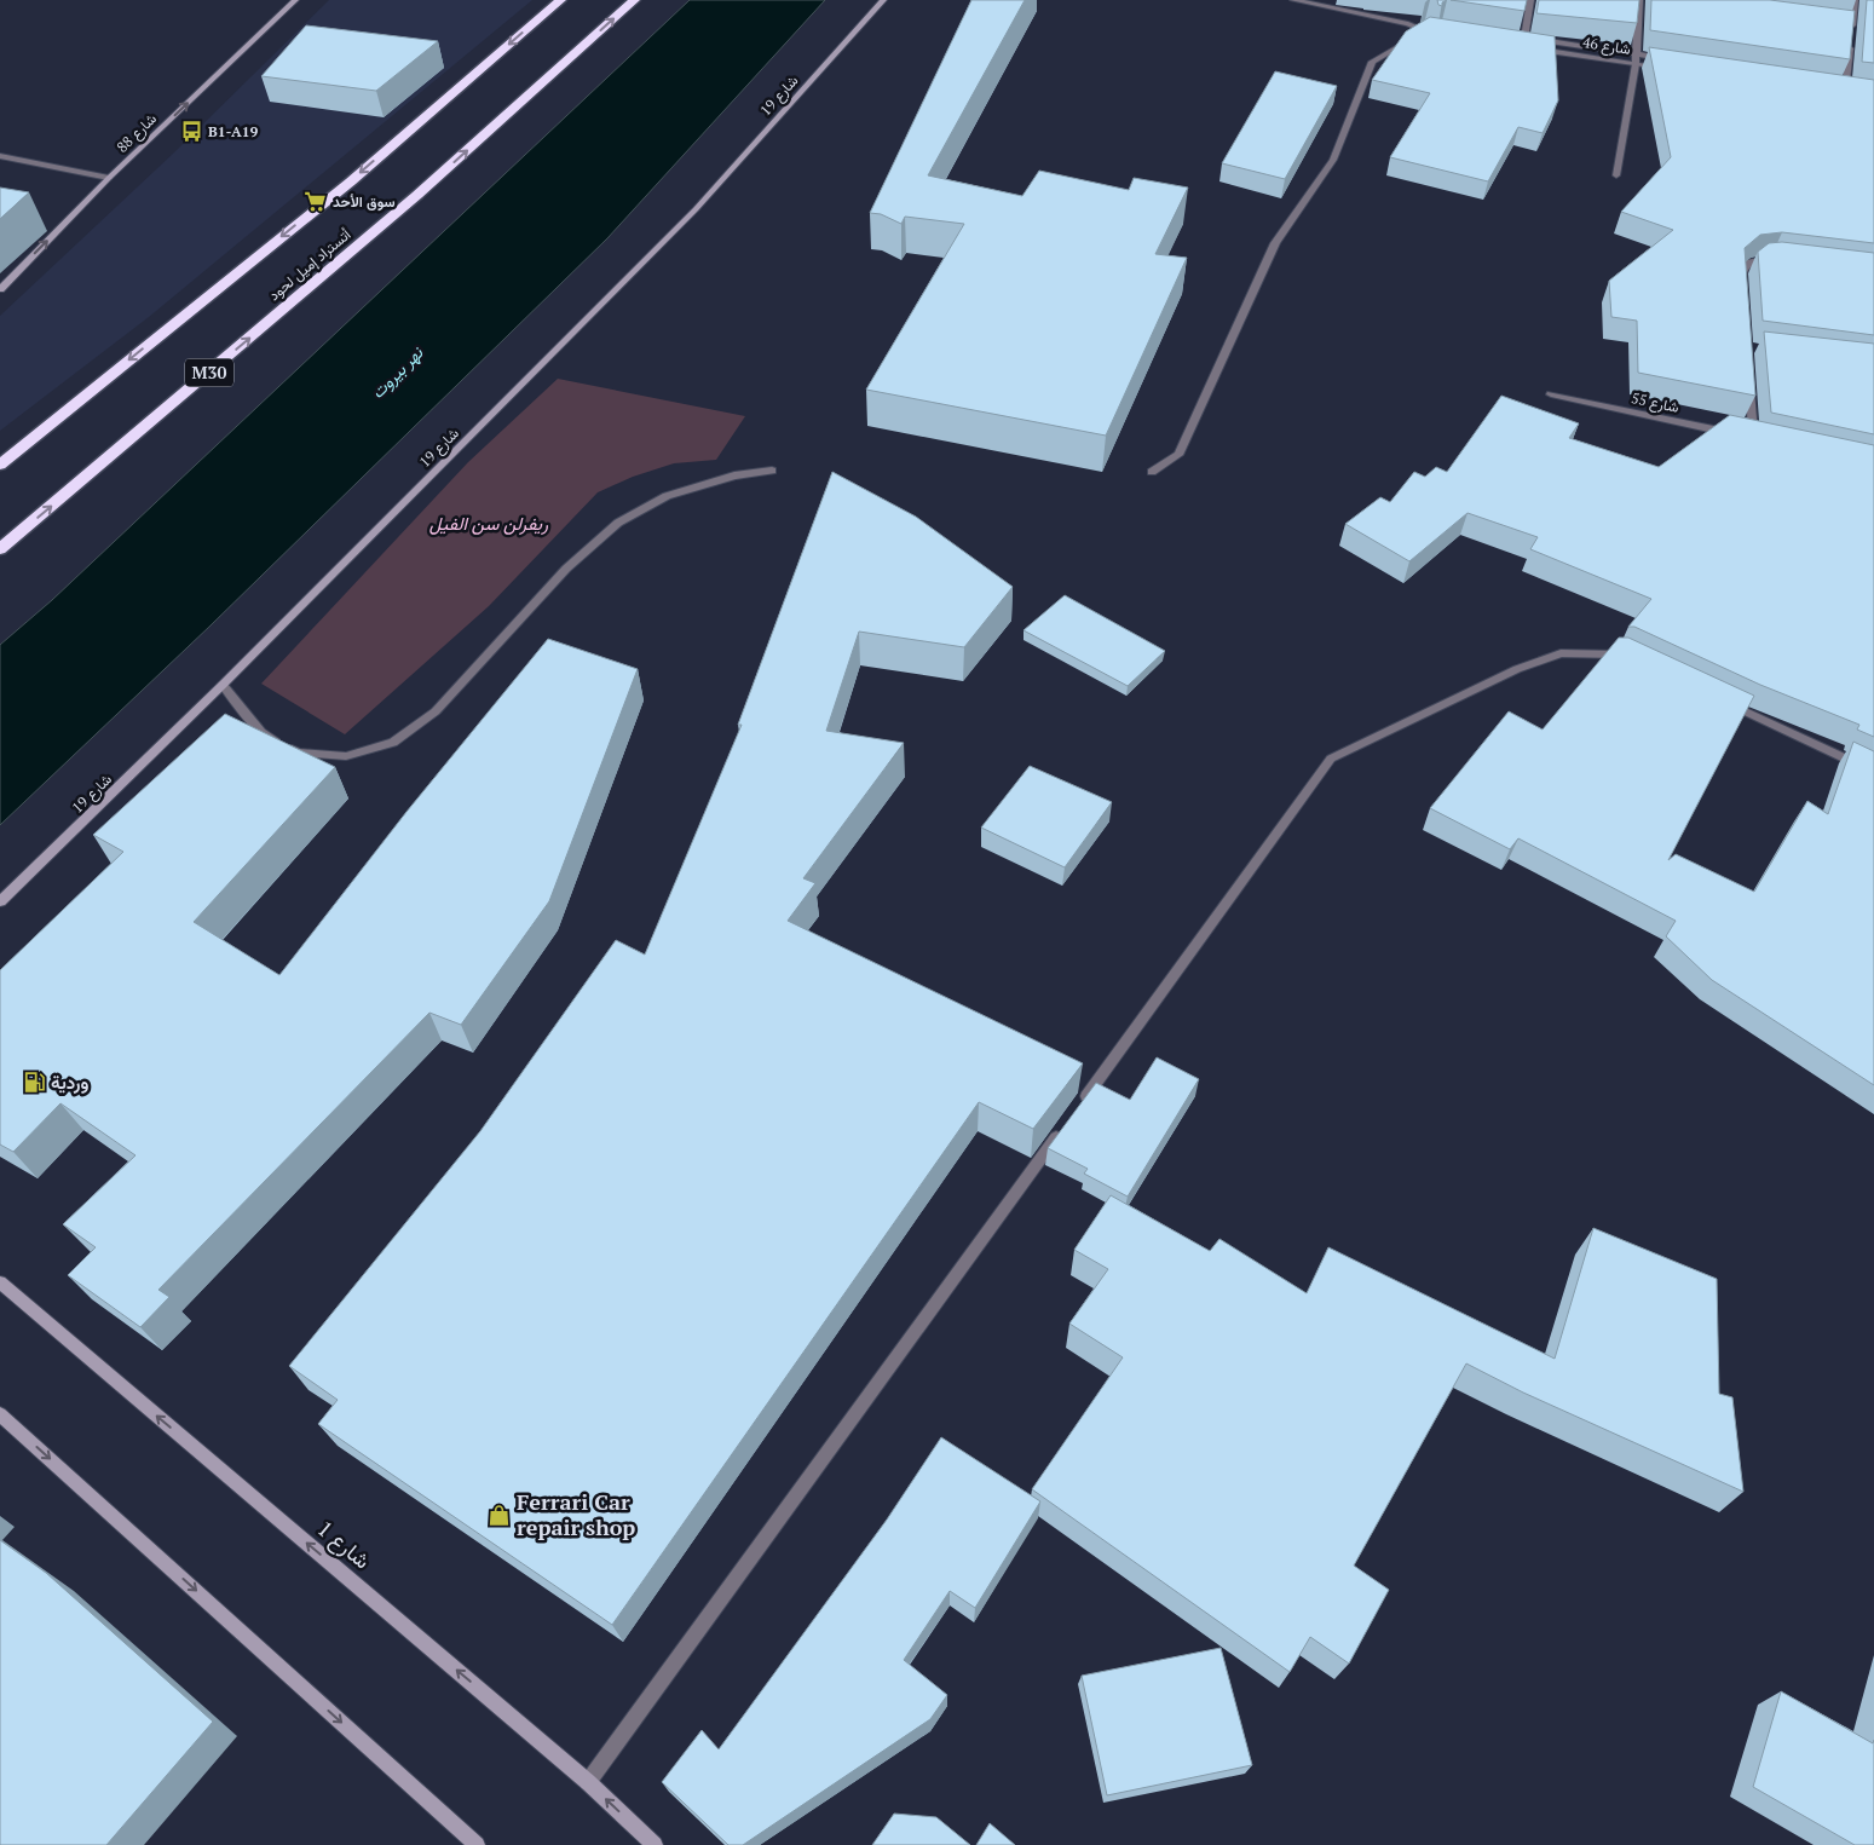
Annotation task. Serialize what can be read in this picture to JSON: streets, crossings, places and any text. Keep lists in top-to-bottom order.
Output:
{
  "streets": {
    "highway": ["أتستراد إميل لحود", "M30"],
    "main road": ["شارع 19", "شارع 88", "شارع 1"],
    "street": ["شارع 46", "شارع 55"]
  },
  "one_way": ["شارع 88"],
  "water": ["نهر بيروت"],
  "parks": ["ريفرلن سن الفيل"],
  "places": {
    "bus stop": ["B1-A19"],
    "supermarket": ["سوق الأحد"],
    "fuel station": ["وردية"],
    "shop": ["Ferrari Car repair shop"]
  }
}
